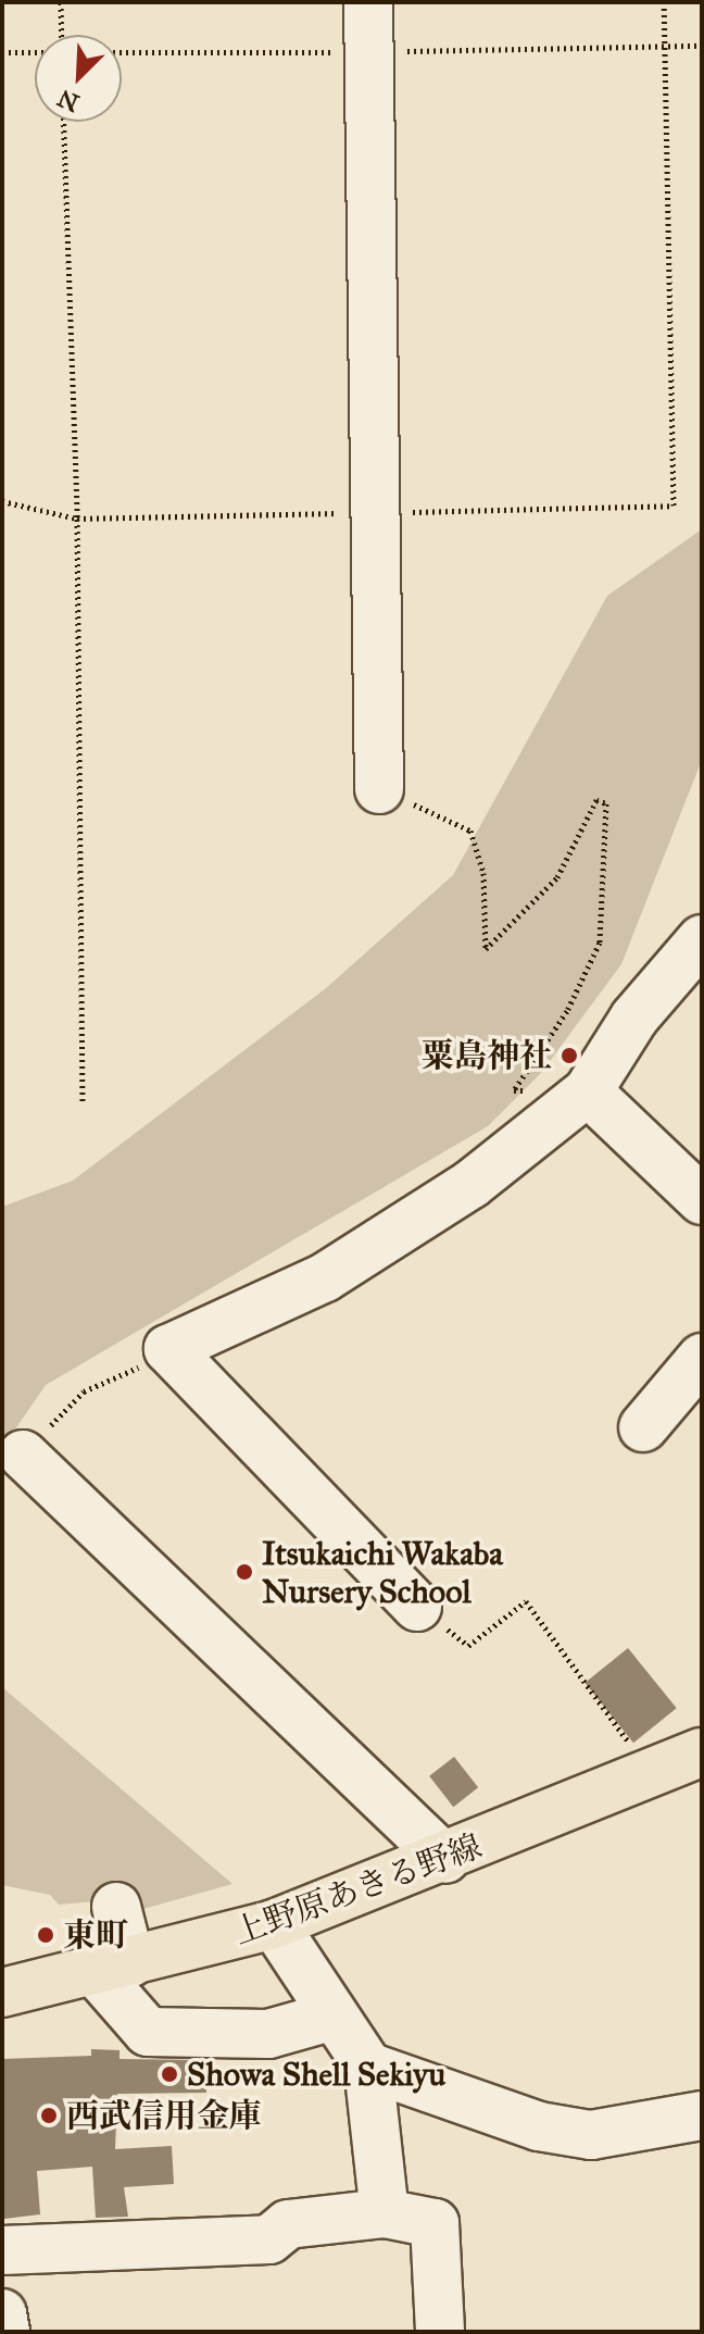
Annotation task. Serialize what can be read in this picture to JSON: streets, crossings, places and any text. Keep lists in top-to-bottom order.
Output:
{
  "streets": {
    "main road": ["上野原あきる野線"]
  },
  "places": [
    "粟島神社",
    "Itsukaichi Wakaba Nursery School",
    "東町",
    "Showa Shell Sekiyu",
    "西武信用金庫"
  ],
  "north": "bottom left"
}
